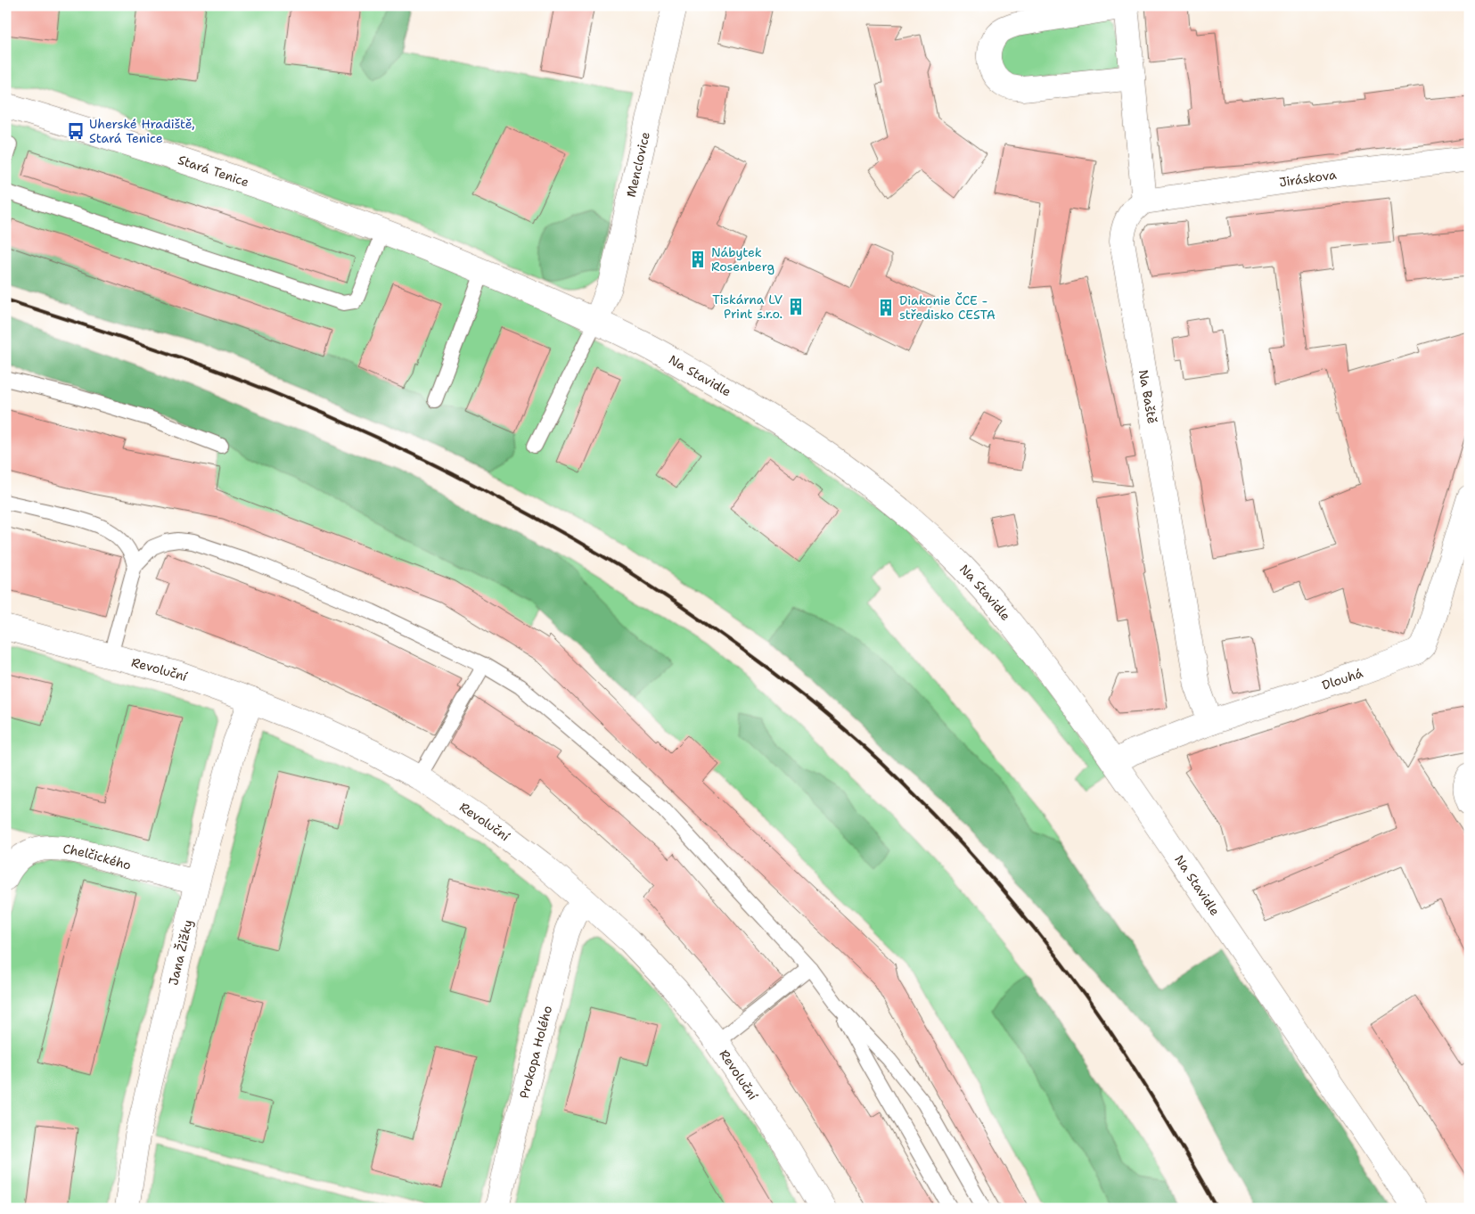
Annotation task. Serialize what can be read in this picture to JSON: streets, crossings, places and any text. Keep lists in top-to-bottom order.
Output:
{
  "streets": {
    "street": [
      "Menclovice",
      "Stará Tenice",
      "Jiráskova",
      "Na Stavidle",
      "Na Baště",
      "Revoluční",
      "Dlouhá",
      "Chelčického",
      "Jana Žižky",
      "Prokopa Holého"
    ]
  },
  "crossings": [
    ["Menclovice", "Na Stavidle"],
    ["Stará Tenice", "Na Stavidle"],
    ["Jiráskova", "Na Baště"],
    ["Na Stavidle", "Dlouhá"],
    ["Na Baště", "Dlouhá"],
    ["Revoluční", "Jana Žižky"],
    ["Revoluční", "Prokopa Holého"],
    ["Chelčického", "Jana Žižky"]
  ],
  "places": {
    "bus stop": ["Uherské Hradiště, Stará Tenice"],
    "building": ["Nábytek Rosenberg", "Tiskárna LV Print s.r.o.", "Diakonie ČCE - středisko CESTA"]
  }
}
